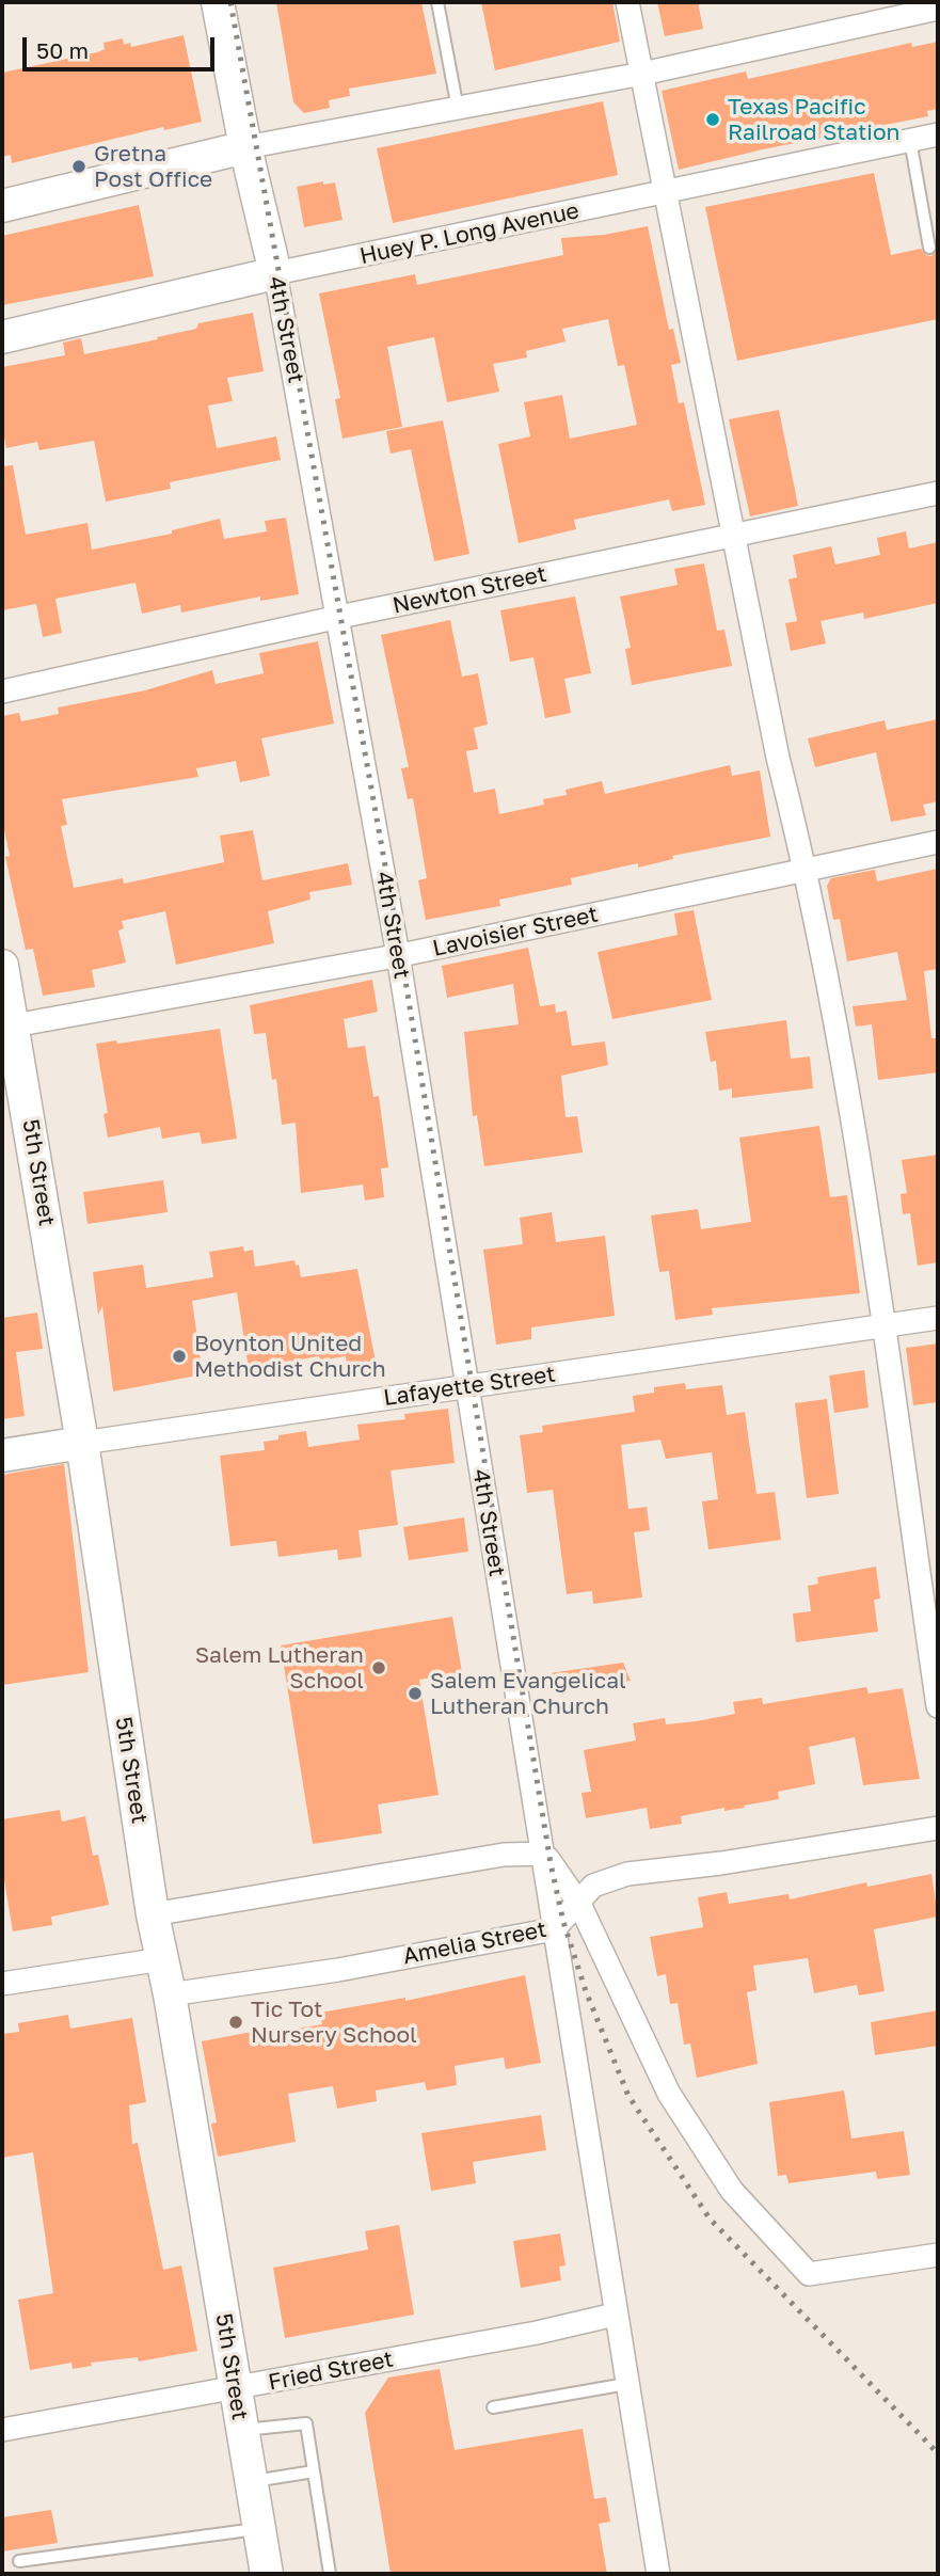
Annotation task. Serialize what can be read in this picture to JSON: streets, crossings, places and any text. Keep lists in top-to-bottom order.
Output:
{
  "streets": {
    "main road": [
      "Huey P. Long Avenue",
      "4th Street",
      "5th Street",
      "Lafayette Street"
    ],
    "street": [
      "Newton Street",
      "Lavoisier Street",
      "Amelia Street",
      "Fried Street"
    ]
  },
  "crossings": [
    ["Huey P. Long Avenue", "4th Street"],
    ["4th Street", "Newton Street"],
    ["4th Street", "Lavoisier Street"],
    ["4th Street", "Lafayette Street"],
    ["4th Street", "Amelia Street"],
    ["4th Street", "Fried Street"],
    ["Lavoisier Street", "5th Street"],
    ["5th Street", "Lafayette Street"],
    ["5th Street", "Amelia Street"],
    ["5th Street", "Fried Street"]
  ],
  "places": [
    "Texas Pacific Railroad Station",
    "Gretna Post Office",
    "Boynton United Methodist Church",
    "Salem Lutheran School",
    "Salem Evangelical Lutheran Church",
    "Tic Tot Nursery School"
  ],
  "scale_bar": "50 m"
}
